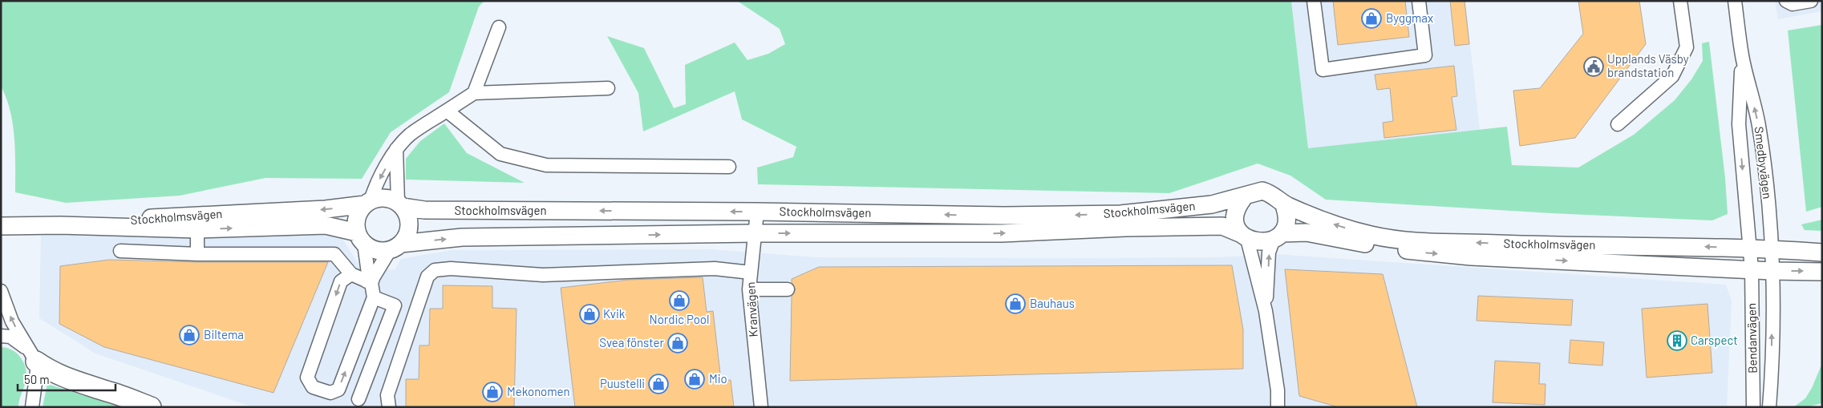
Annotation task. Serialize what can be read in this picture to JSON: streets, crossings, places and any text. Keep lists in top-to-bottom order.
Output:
{
  "streets": {
    "main road": ["Stockholmsvägen"],
    "street": ["Smedbyvägen", "Kranvägen", "Bendanvägen"]
  },
  "crossings": [
    ["Smedbyvägen", "Stockholmsvägen"],
    ["Smedbyvägen", "Bendanvägen"],
    ["Stockholmsvägen", "Kranvägen"],
    ["Stockholmsvägen", "Bendanvägen"]
  ],
  "places": {
    "shop": [
      "Byggmax",
      "Nordic Pool",
      "Bauhaus",
      "Kvik",
      "Biltema",
      "Svea fönster",
      "Mio",
      "Puustelli",
      "Mekonomen"
    ],
    "public building": ["Upplands Väsby brandstation"],
    "building": ["Carspect"]
  },
  "scale_bar": "50 m"
}
